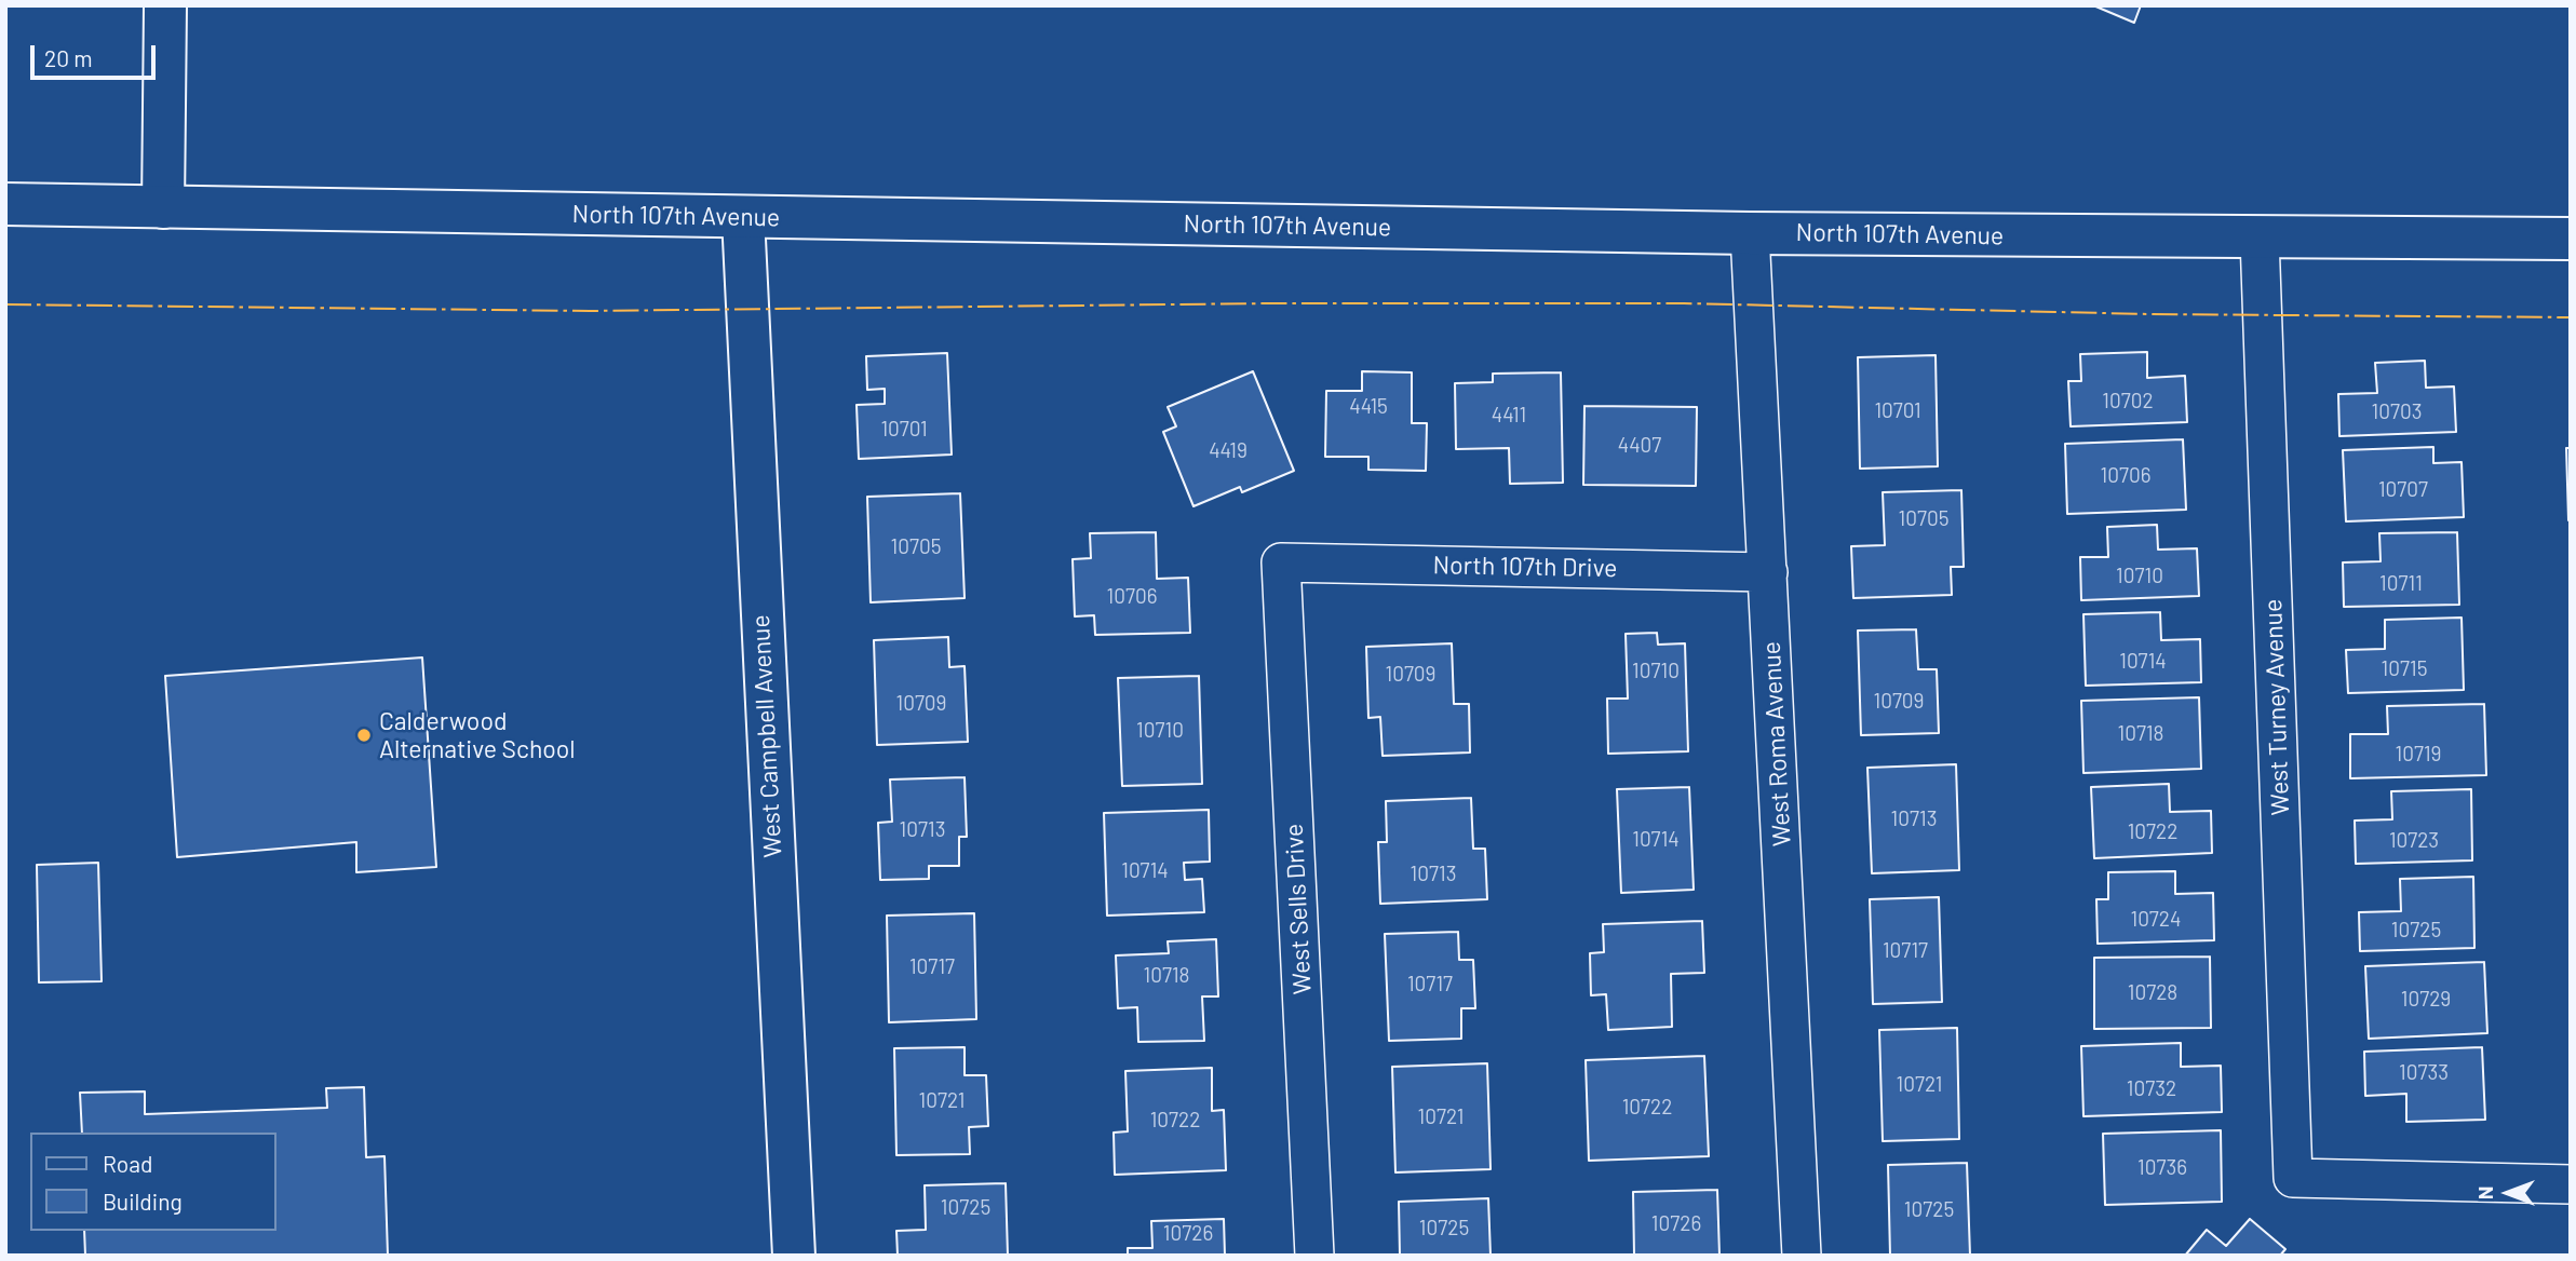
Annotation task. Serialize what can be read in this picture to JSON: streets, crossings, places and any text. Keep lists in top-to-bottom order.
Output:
{
  "streets": {
    "main road": ["North 107th Avenue", "West Campbell Avenue"],
    "street": [
      "North 107th Drive",
      "West Turney Avenue",
      "West Roma Avenue",
      "West Sells Drive"
    ]
  },
  "crossings": [
    ["North 107th Avenue", "West Turney Avenue"],
    ["North 107th Avenue", "West Campbell Avenue"],
    ["North 107th Avenue", "West Roma Avenue"],
    ["North 107th Drive", "West Roma Avenue"],
    ["North 107th Drive", "West Sells Drive"]
  ],
  "places": ["Calderwood Alternative School"],
  "house_numbers": [
    "10702",
    "4415",
    "10701",
    "10703",
    "4411",
    "10701",
    "4407",
    "4419",
    "10706",
    "10707",
    "10705",
    "10705",
    "10710",
    "10711",
    "10706",
    "10714",
    "10715",
    "10710",
    "10709",
    "10709",
    "10709",
    "10710",
    "10718",
    "10719",
    "10713",
    "10713",
    "10722",
    "10714",
    "10723",
    "10714",
    "10713",
    "10724",
    "10725",
    "10717",
    "10717",
    "10718",
    "10717",
    "10728",
    "10729",
    "10733",
    "10721",
    "10732",
    "10721",
    "10722",
    "10721",
    "10722",
    "10736",
    "10725",
    "10725",
    "10726",
    "10725",
    "10726"
  ],
  "legend": ["Road", "Building"],
  "scale_bar": "20 m",
  "north": "left"
}
